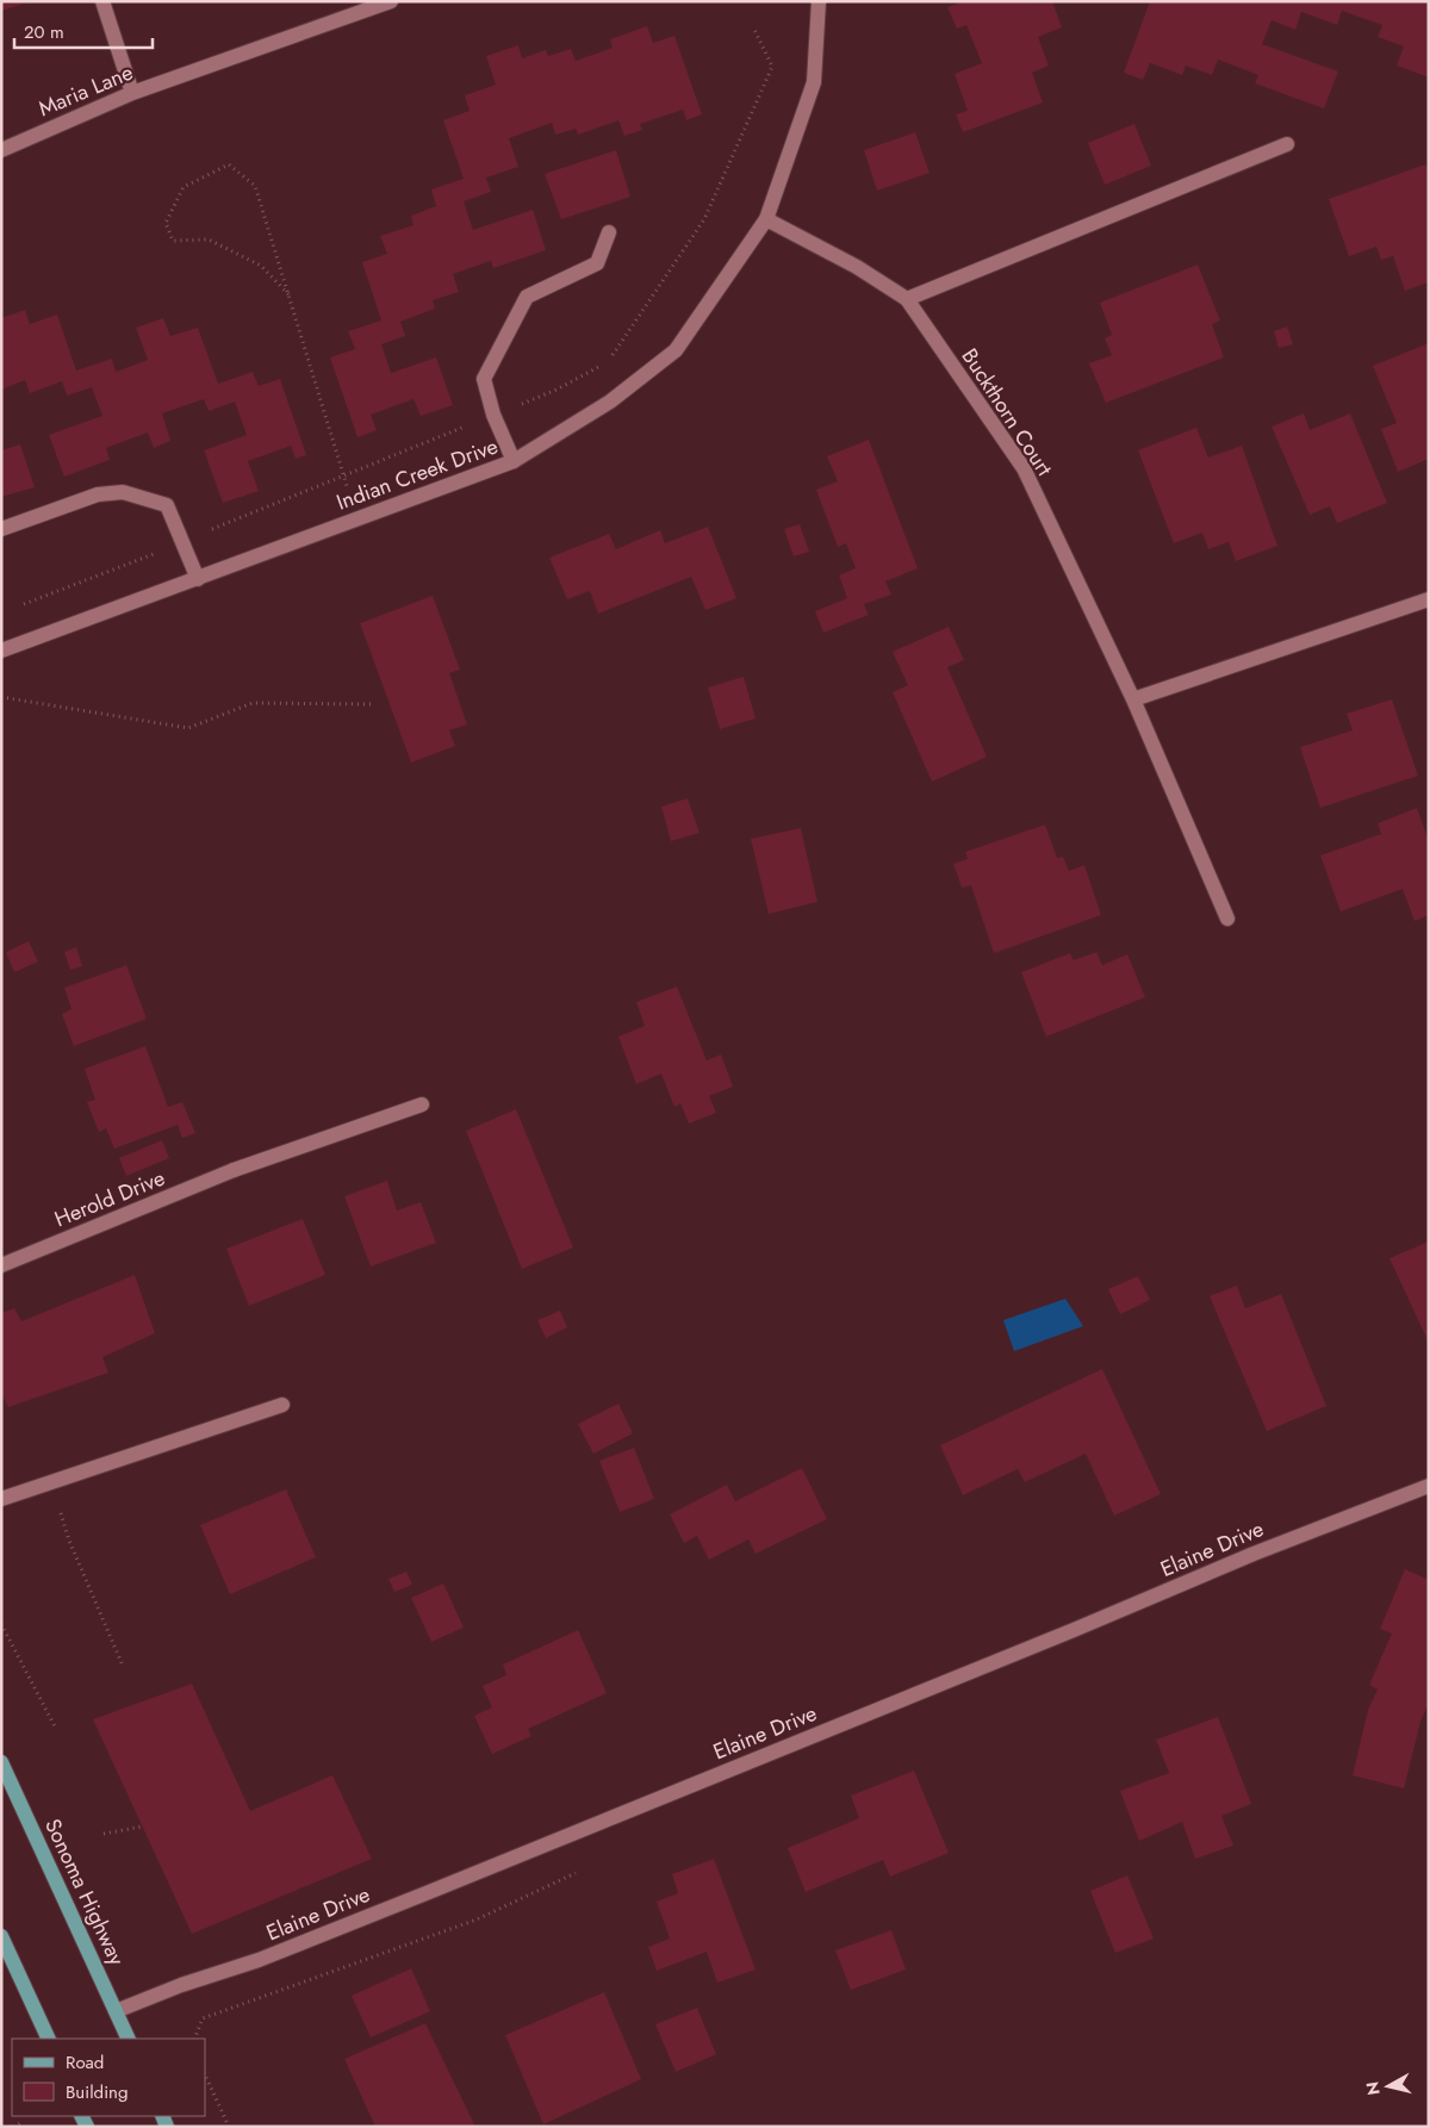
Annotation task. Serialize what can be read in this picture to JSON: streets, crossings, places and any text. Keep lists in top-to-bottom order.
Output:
{
  "streets": {
    "main road": ["Sonoma Highway"],
    "street": [
      "Maria Lane",
      "Buckthorn Court",
      "Indian Creek Drive",
      "Herold Drive",
      "Elaine Drive"
    ]
  },
  "crossings": [
    ["Buckthorn Court", "Indian Creek Drive"],
    ["Elaine Drive", "Sonoma Highway"]
  ],
  "legend": ["Road", "Building"],
  "scale_bar": "20 m",
  "north": "left"
}
